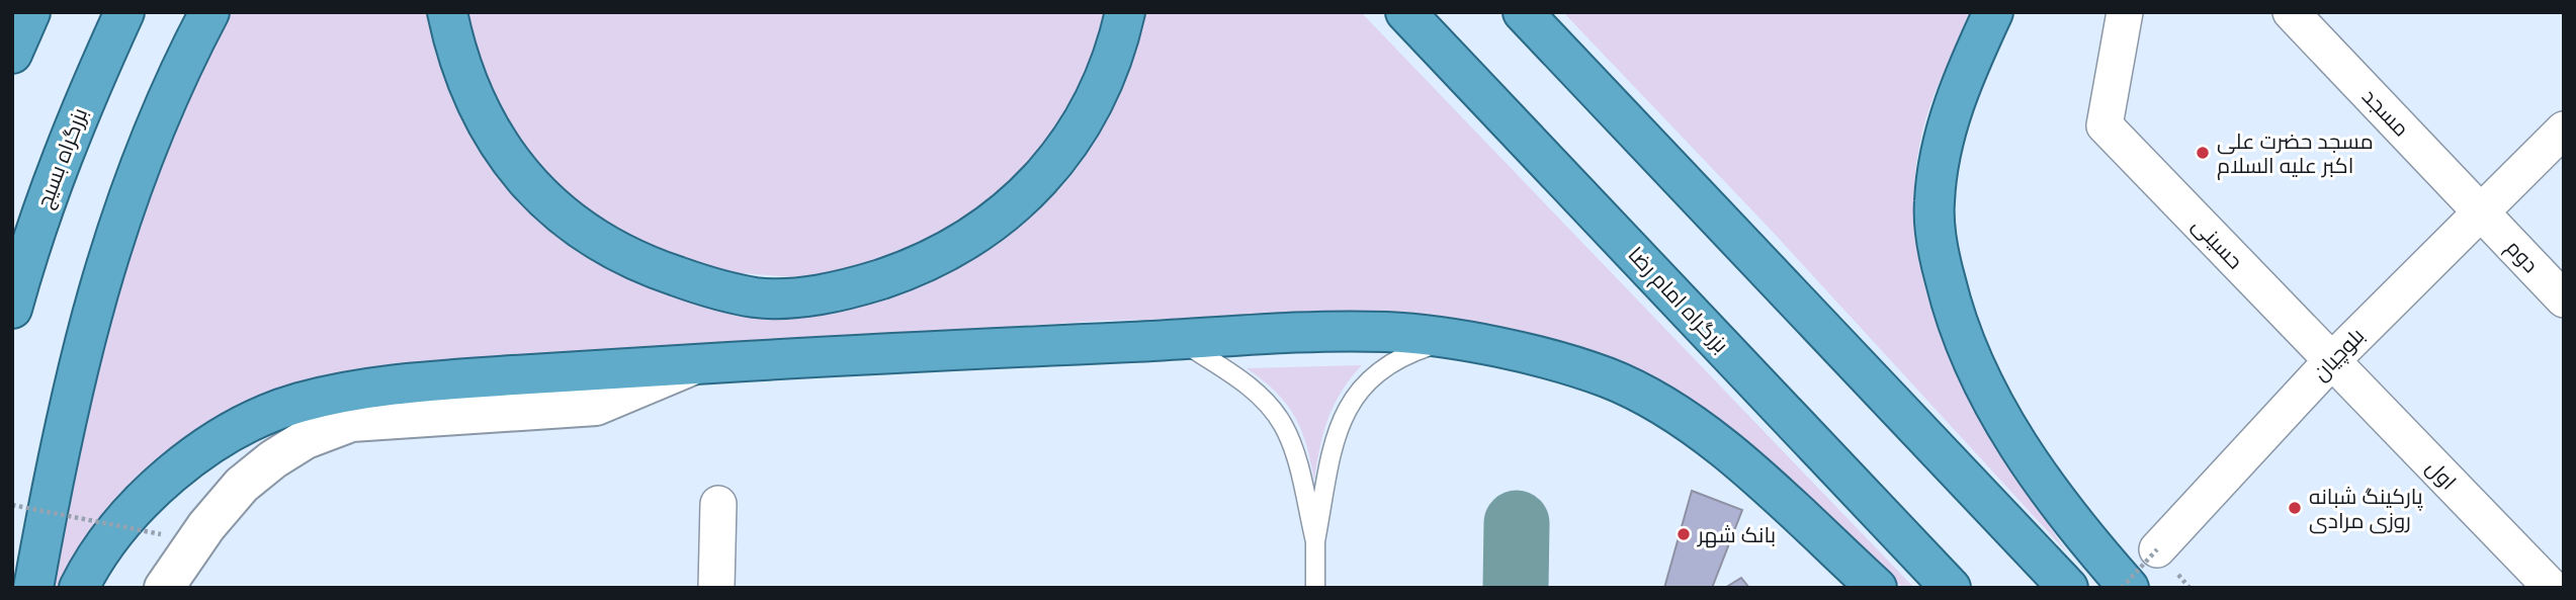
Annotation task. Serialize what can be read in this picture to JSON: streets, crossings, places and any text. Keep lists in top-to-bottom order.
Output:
{
  "streets": {
    "highway": ["بزرگراه بسیج", "بزرگراه امام رضا"],
    "street": [
      "مسجد",
      "حسینی",
      "دوم",
      "بلوچیان",
      "اول"
    ]
  },
  "crossings": [
    ["مسجد", "دوم"],
    ["مسجد", "بلوچیان"],
    ["حسینی", "بلوچیان"],
    ["حسینی", "اول"],
    ["دوم", "بلوچیان"],
    ["بلوچیان", "اول"]
  ],
  "places": ["مسجد حضرت علی اکبر علیه السلام", "پارکینگ شبانه روزی مرادی", "بانک شهر"]
}
